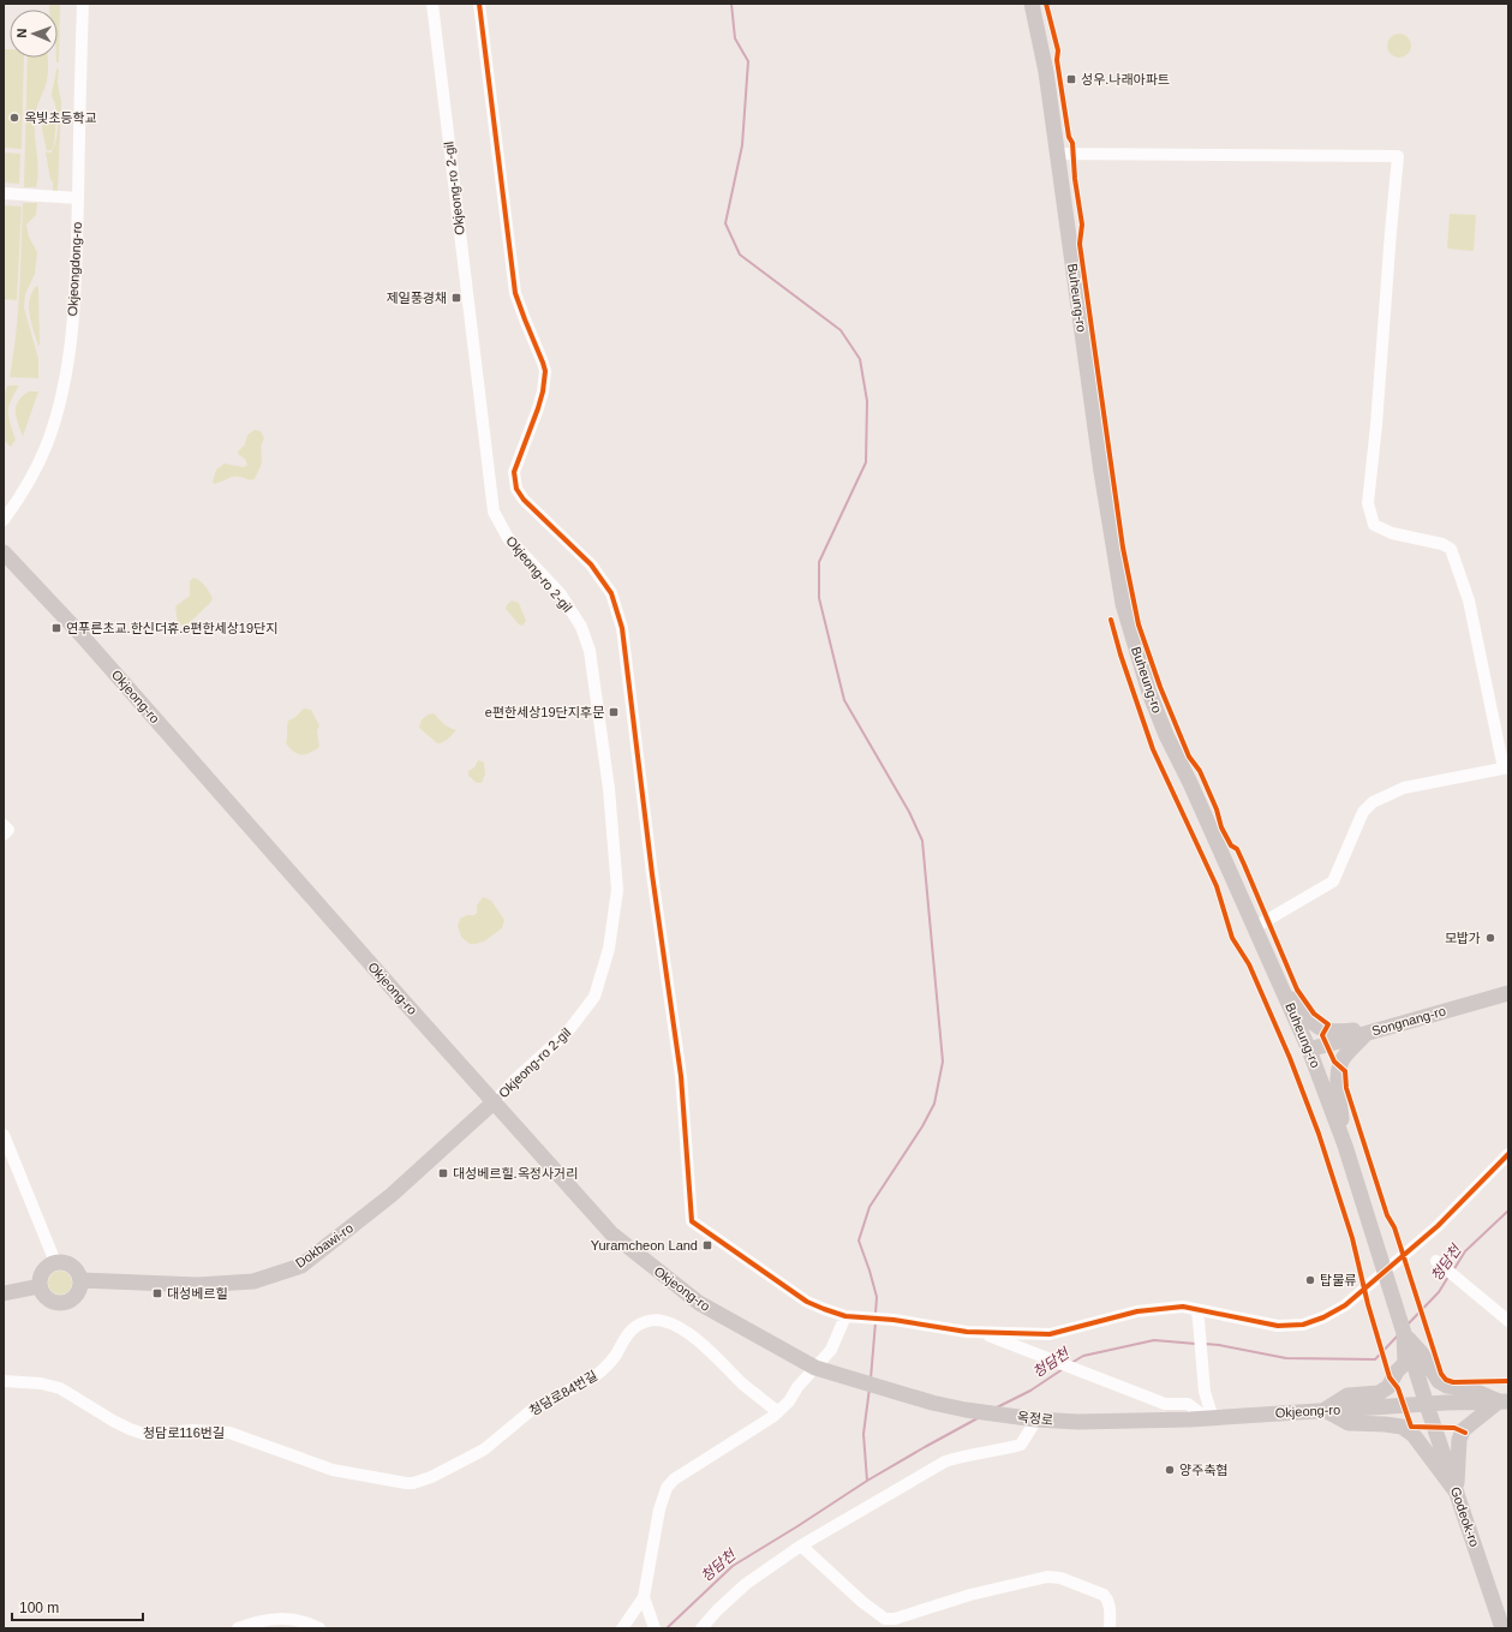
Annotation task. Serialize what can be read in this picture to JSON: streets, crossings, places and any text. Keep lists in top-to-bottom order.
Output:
{
  "streets": {
    "main road": [
      "Buheung-ro",
      "Okjeong-ro",
      "Songnang-ro",
      "Dokbawi-ro",
      "옥정로",
      "Godeok-ro"
    ],
    "street": [
      "Okjeong-ro 2-gil",
      "Okjeongdong-ro",
      "청담로84번길",
      "청담로116번길"
    ]
  },
  "crossings": [
    ["Okjeong-ro 2-gil", "Okjeong-ro"],
    ["Okjeong-ro 2-gil", "Dokbawi-ro"],
    ["Buheung-ro", "Songnang-ro"],
    ["Okjeong-ro", "Dokbawi-ro"],
    ["Okjeong-ro", "옥정로"],
    ["Okjeong-ro", "Godeok-ro"],
    ["청담로84번길", "청담로116번길"]
  ],
  "water": ["청담천"],
  "places": {
    "transit": [
      "성우.나래아파트",
      "제일풍경채",
      "연푸른초교.한신더휴.e편한세상19단지",
      "e편한세상19단지후문",
      "대성베르힐.옥정사거리",
      "Yuramcheon Land",
      "대성베르힐"
    ],
    "other": [
      "옥빛초등학교",
      "모밥가",
      "탑물류",
      "양주축협"
    ]
  },
  "scale_bar": "100 m",
  "north": "left"
}
